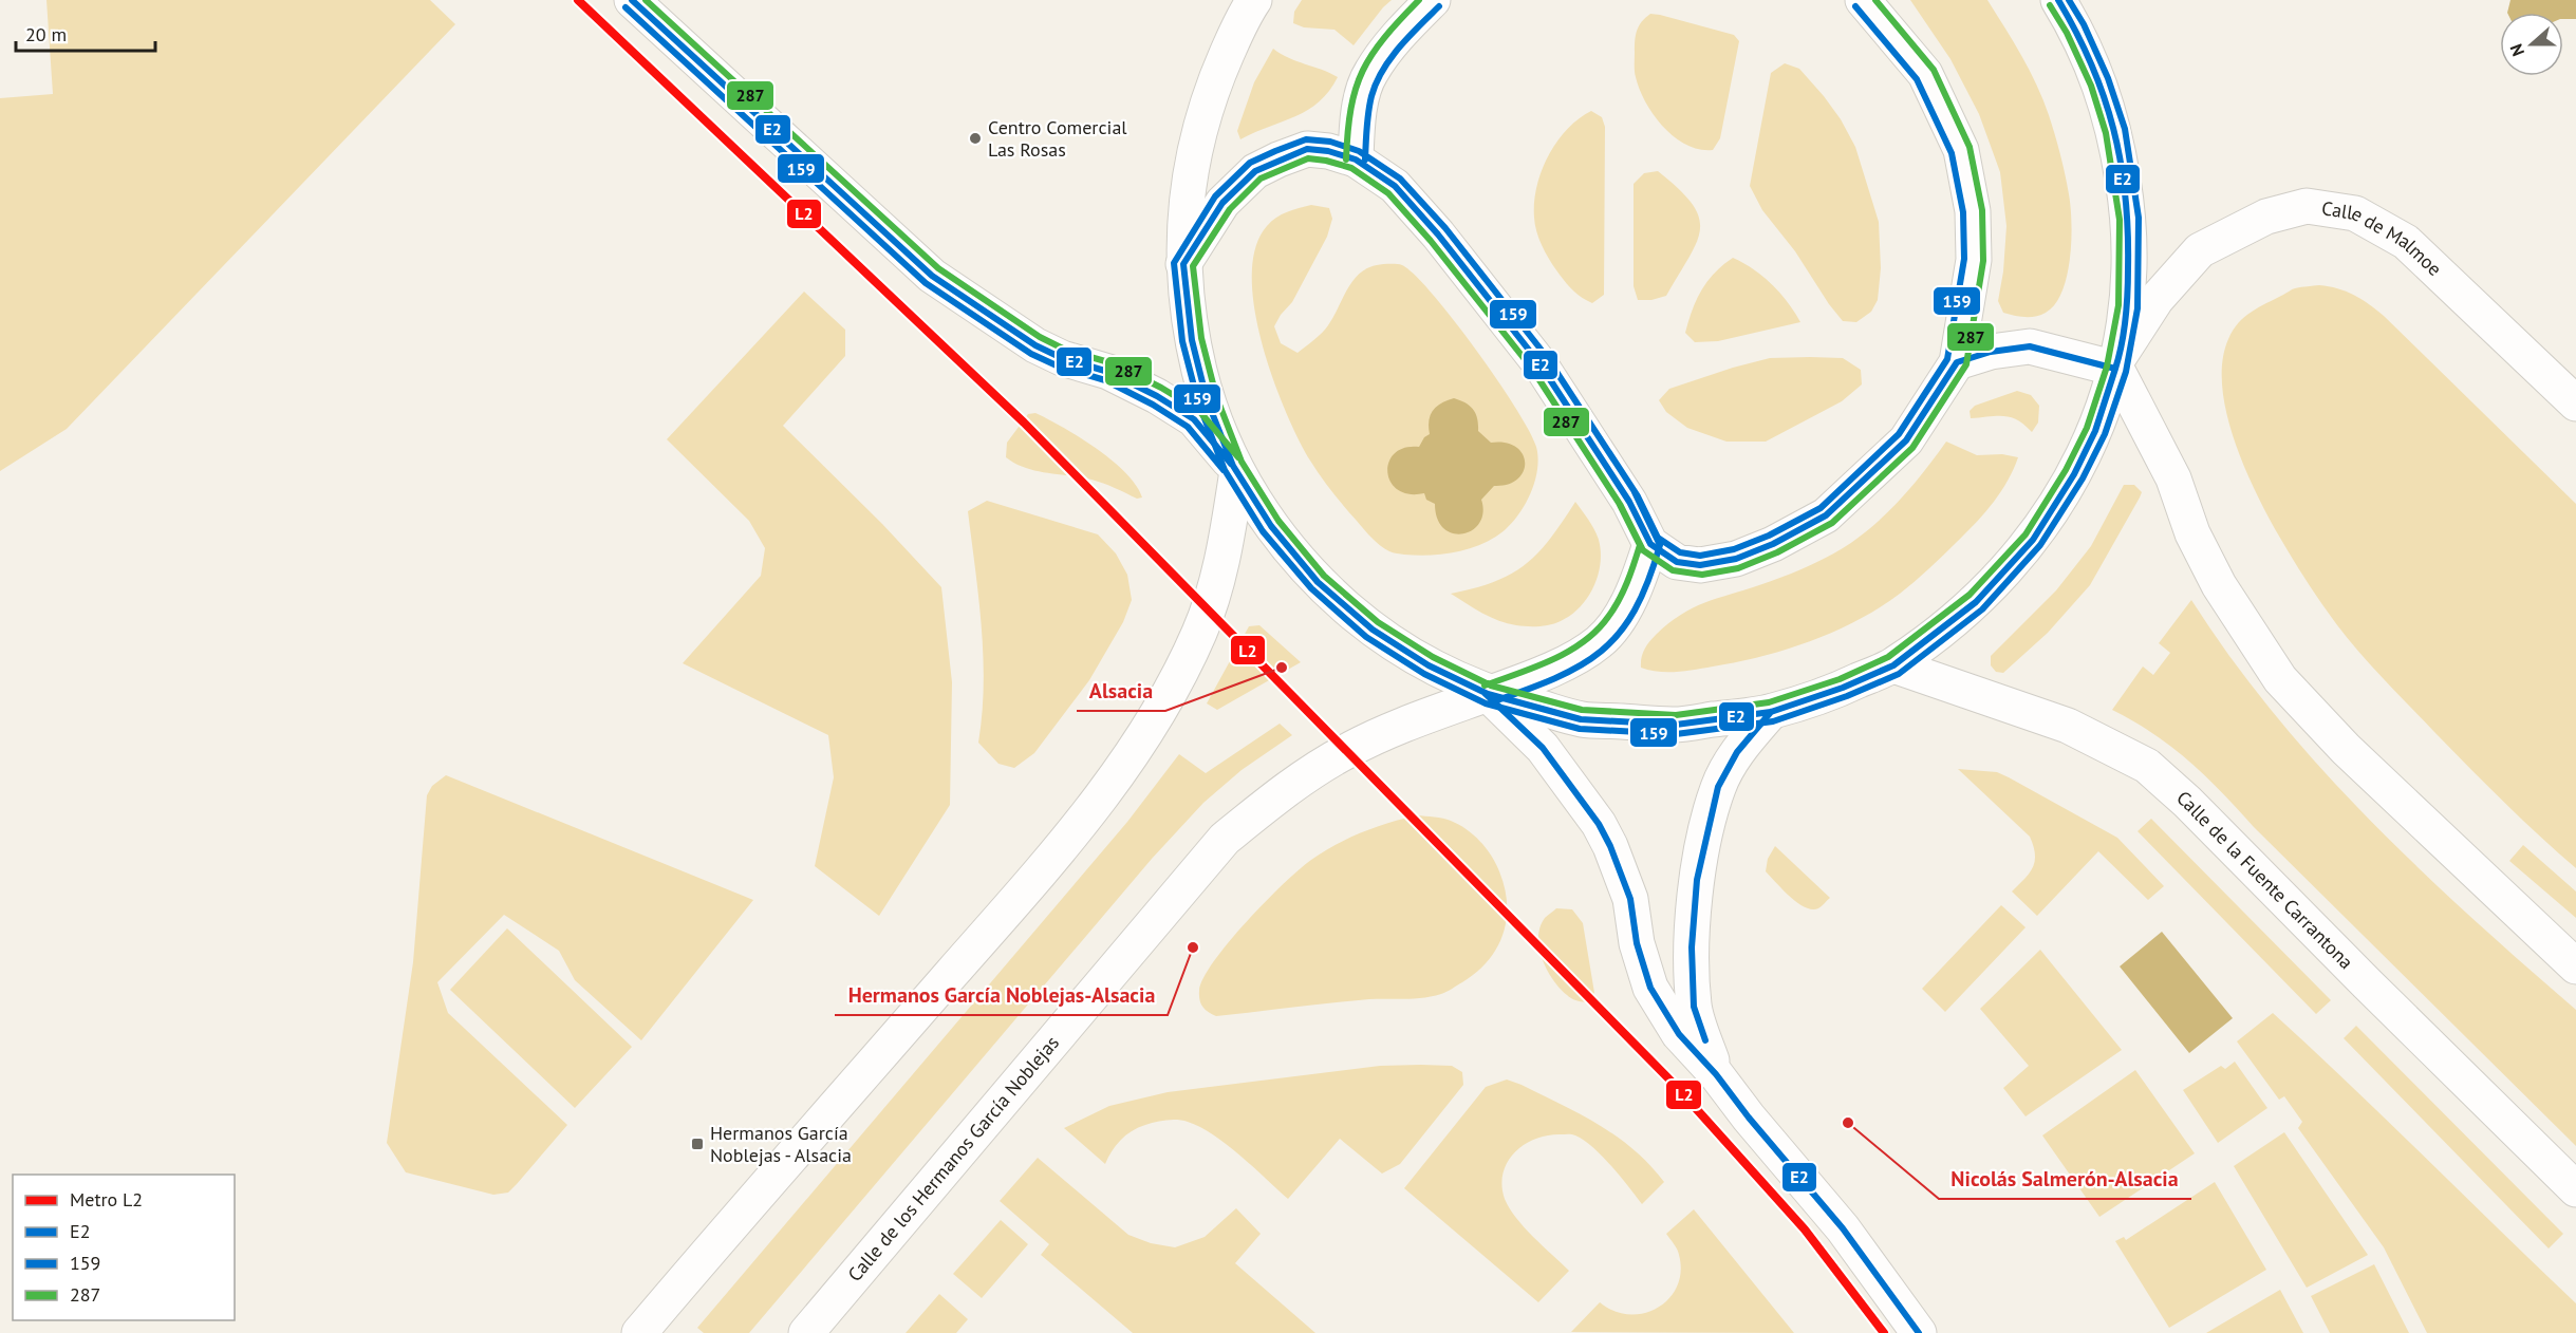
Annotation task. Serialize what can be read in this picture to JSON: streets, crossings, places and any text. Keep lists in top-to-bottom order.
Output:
{
  "streets": {
    "main road": ["Calle de Malmoe", "Calle de la Fuente Carrantona", "Calle de los Hermanos García Noblejas"]
  },
  "places": {
    "other": [
      "Centro Comercial Las Rosas",
      "Alsacia",
      "Hermanos García Noblejas-Alsacia",
      "Nicolás Salmerón-Alsacia"
    ],
    "transit": ["Hermanos García Noblejas - Alsacia"]
  },
  "lines": [
    "metro line L2",
    "transit line E2",
    "transit line 159",
    "transit line 287"
  ],
  "legend": [
    "Metro L2",
    "E2",
    "159",
    "287"
  ],
  "scale_bar": "20 m",
  "north": "left"
}
